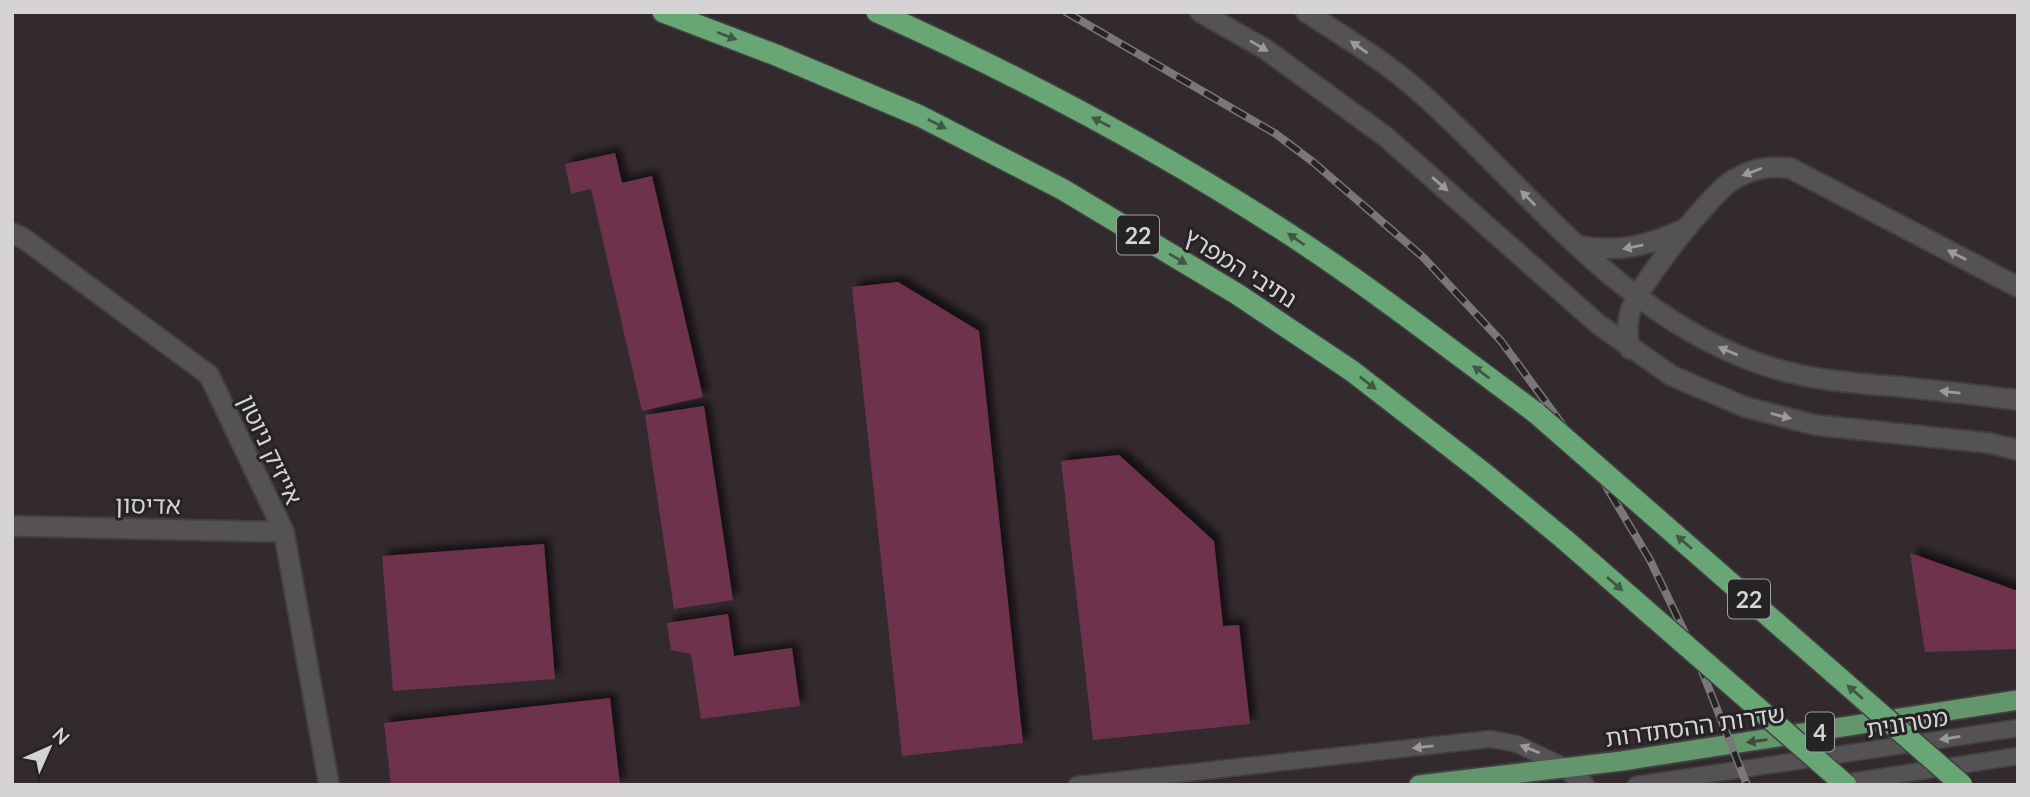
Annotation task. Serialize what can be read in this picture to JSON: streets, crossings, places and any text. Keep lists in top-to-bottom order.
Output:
{
  "streets": {
    "highway": [
      "22",
      "נתיבי המפרץ",
      "שדרות ההסתדרות",
      "4"
    ],
    "street": ["אייזיק ניוטון", "אדיסון"],
    "lane": ["מטרונית"]
  },
  "crossings": [
    ["אייזיק ניוטון", "אדיסון"]
  ],
  "one_way": ["שדרות ההסתדרות"],
  "north": "top right"
}
